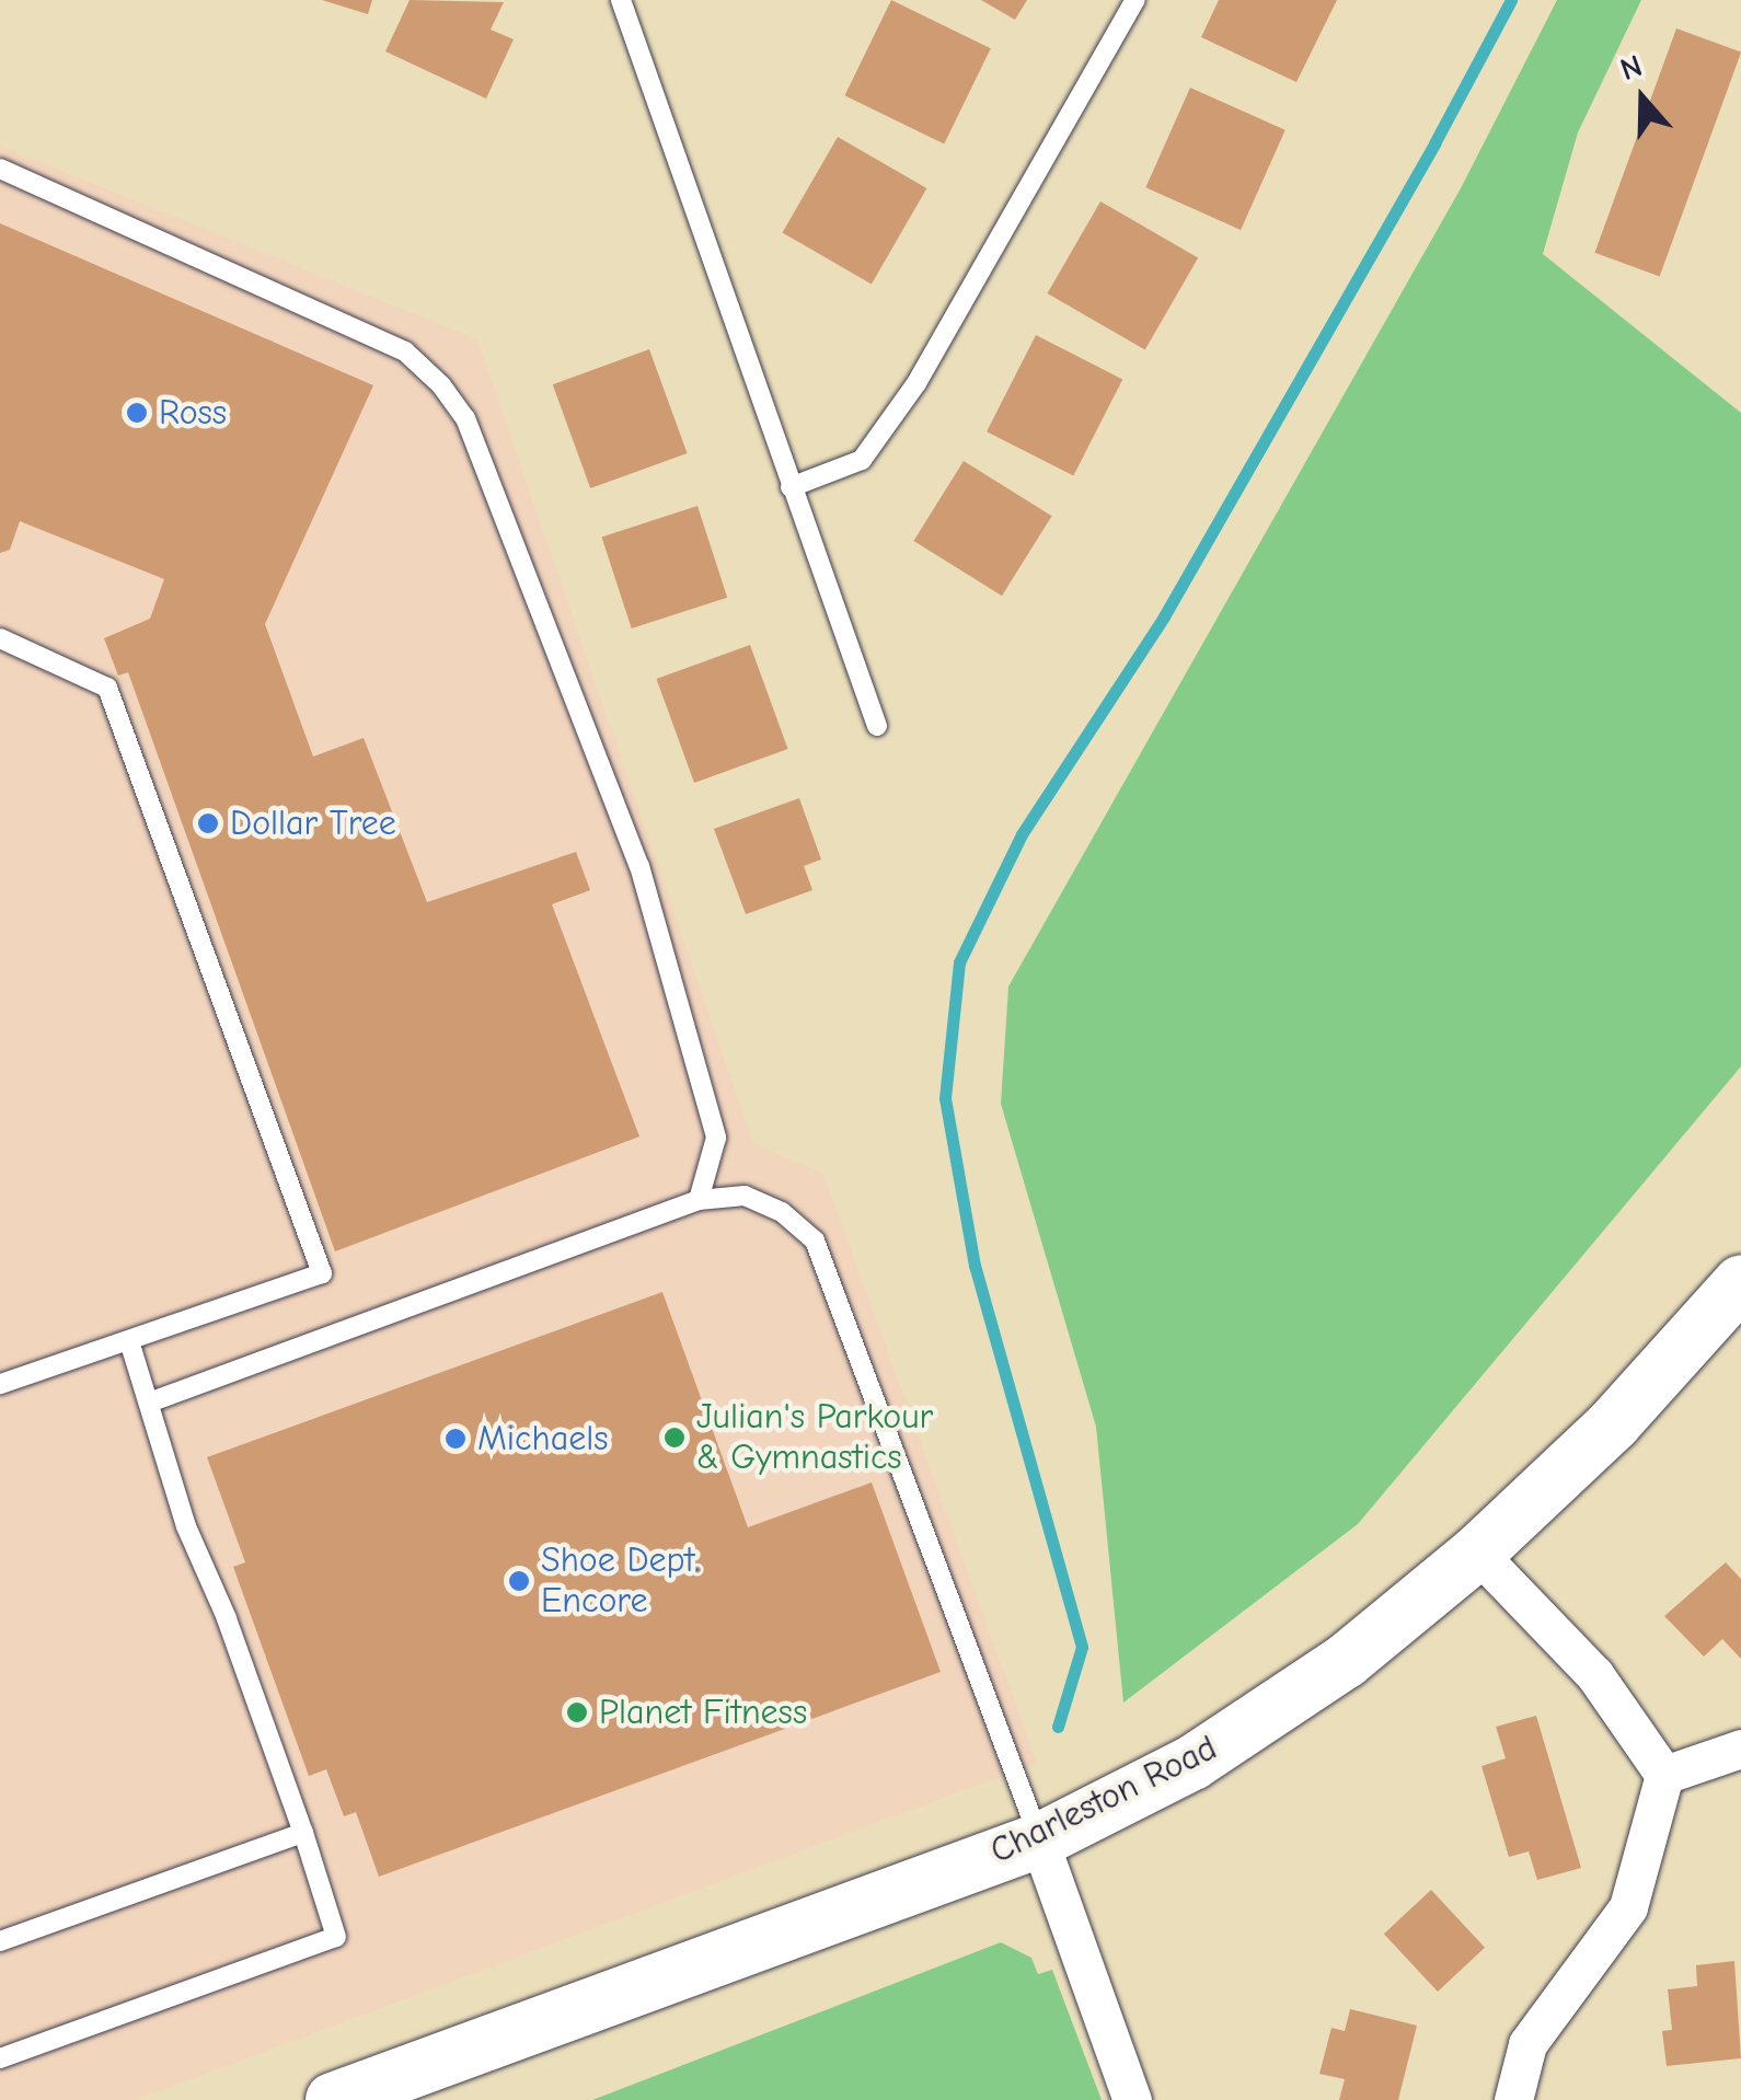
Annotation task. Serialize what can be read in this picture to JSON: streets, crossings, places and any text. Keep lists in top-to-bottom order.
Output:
{
  "streets": {
    "main road": ["Charleston Road"]
  },
  "places": [
    "Ross",
    "Dollar Tree",
    "Julian's Parkour & Gymnastics",
    "Michaels",
    "Shoe Dept. Encore",
    "Planet Fitness"
  ],
  "north": "top"
}
